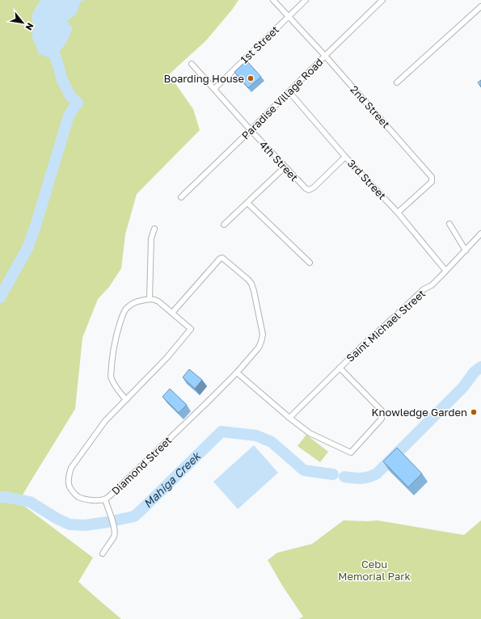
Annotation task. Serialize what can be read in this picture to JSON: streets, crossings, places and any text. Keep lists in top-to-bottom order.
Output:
{
  "streets": {
    "street": [
      "1st Street",
      "Paradise Village Road",
      "2nd Street",
      "4th Street",
      "3rd Street",
      "Saint Michael Street",
      "Diamond Street"
    ]
  },
  "crossings": [
    ["1st Street", "2nd Street"],
    ["1st Street", "4th Street"],
    ["Paradise Village Road", "2nd Street"],
    ["Paradise Village Road", "4th Street"],
    ["Paradise Village Road", "3rd Street"],
    ["2nd Street", "3rd Street"],
    ["4th Street", "3rd Street"]
  ],
  "water": ["Mahiga Creek"],
  "parks": ["Cebu Memorial Park"],
  "places": ["Boarding House", "Knowledge Garden"],
  "north": "bottom right"
}
